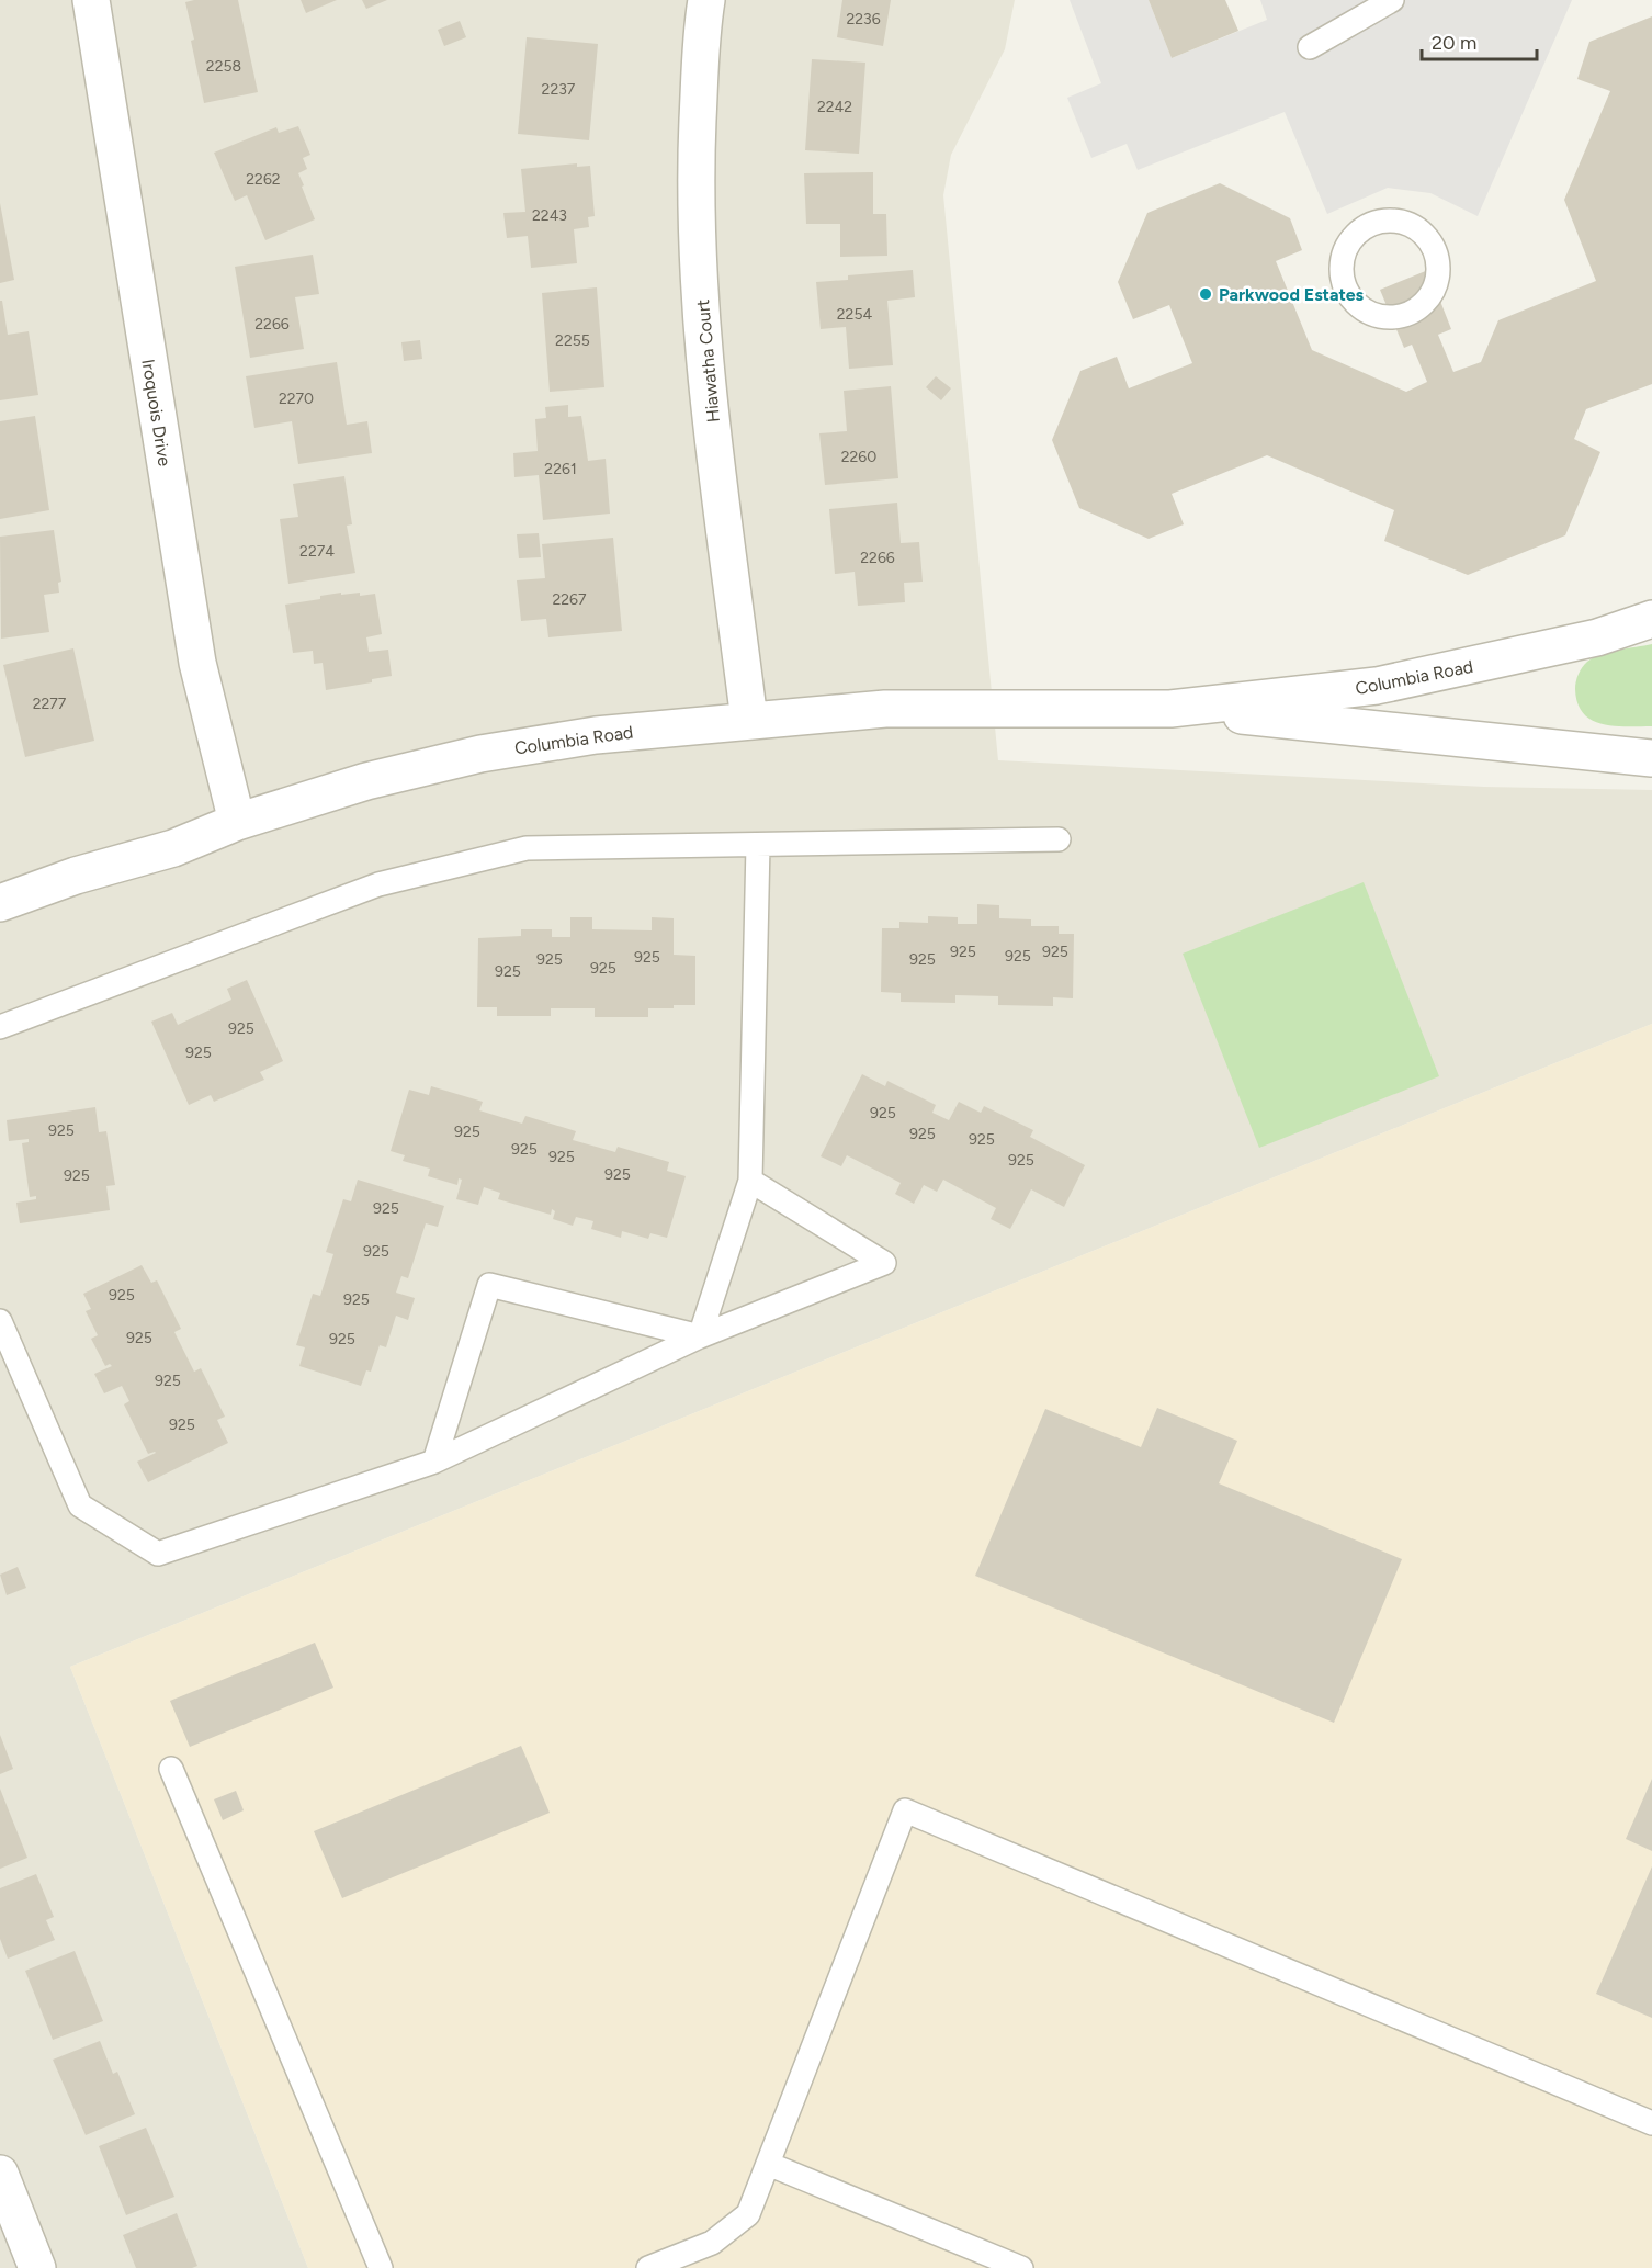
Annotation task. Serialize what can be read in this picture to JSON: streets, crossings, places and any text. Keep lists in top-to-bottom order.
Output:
{
  "streets": {
    "street": ["Hiawatha Court", "Iroquois Drive", "Columbia Road"]
  },
  "crossings": [
    ["Hiawatha Court", "Columbia Road"],
    ["Iroquois Drive", "Columbia Road"]
  ],
  "places": ["Parkwood Estates"],
  "house_numbers": [
    "2236",
    "2258",
    "2237",
    "2242",
    "2262",
    "2243",
    "2254",
    "2266",
    "2255",
    "2270",
    "2260",
    "2261",
    "2274",
    "2266",
    "2267",
    "2277",
    "925",
    "925",
    "925",
    "925",
    "925",
    "925",
    "925",
    "925",
    "925",
    "925",
    "925",
    "925",
    "925",
    "925",
    "925",
    "925",
    "925",
    "925",
    "925",
    "925",
    "925",
    "925",
    "925",
    "925",
    "925",
    "925",
    "925",
    "925"
  ],
  "scale_bar": "20 m"
}
